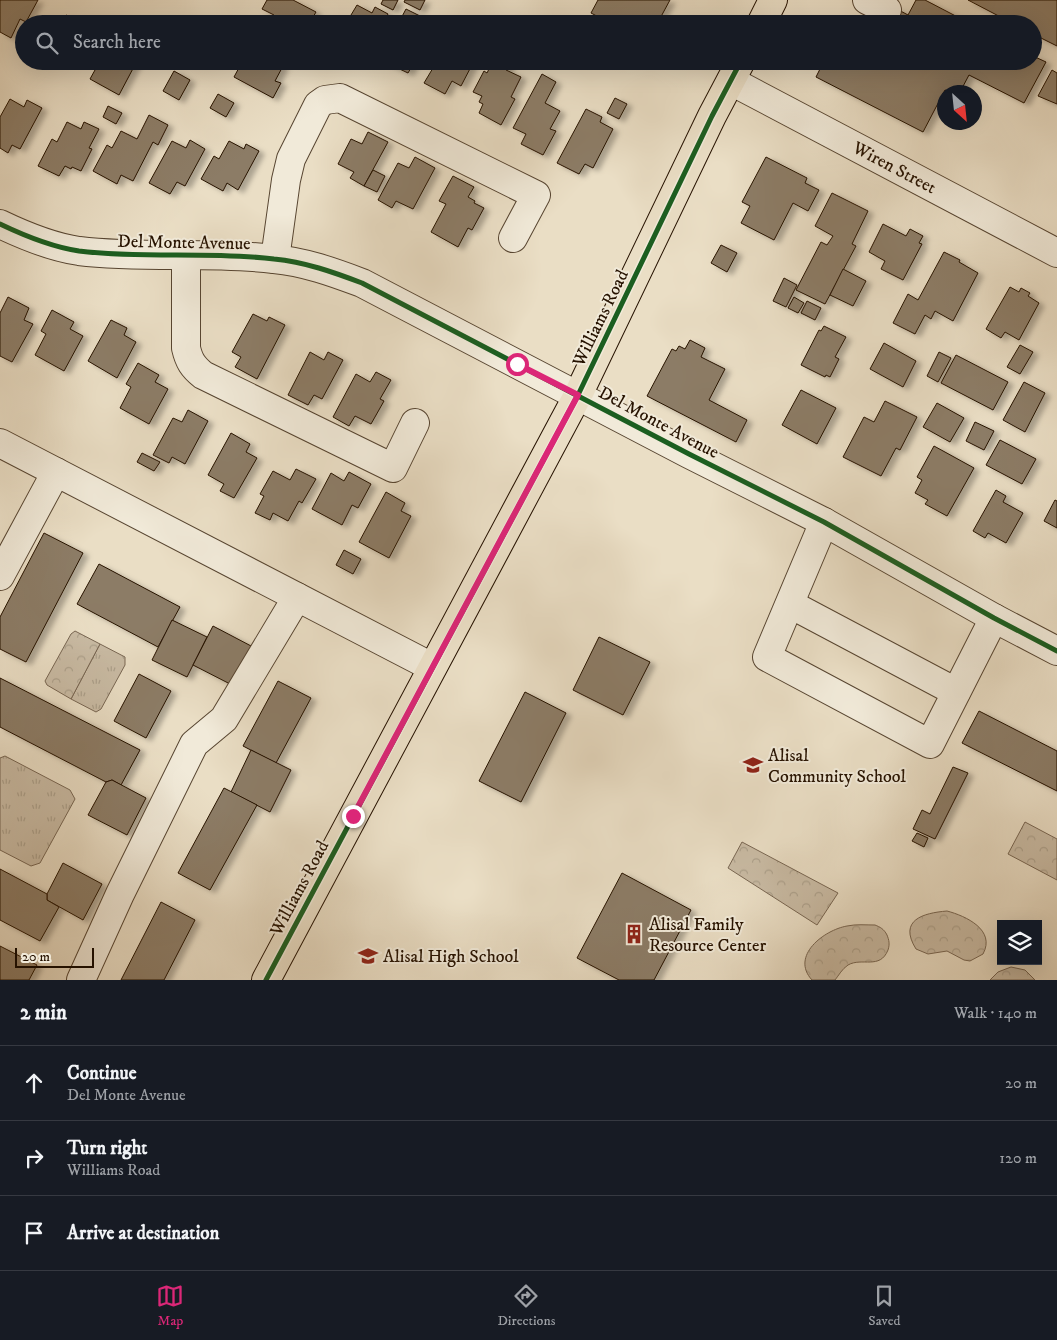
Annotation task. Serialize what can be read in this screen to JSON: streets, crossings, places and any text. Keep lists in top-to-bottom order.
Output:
{
  "streets": {
    "main road": ["Williams Road"],
    "street": ["Wiren Street", "Del Monte Avenue"]
  },
  "crossings": [
    ["Wiren Street", "Williams Road"],
    ["Del Monte Avenue", "Williams Road"]
  ],
  "places": {
    "school or university": ["Alisal Community School", "Alisal High School"],
    "building": ["Alisal Family Resource Center"]
  },
  "scale_bar": "20 m",
  "north": "bottom right",
  "page": {
    "search": "Search here",
    "scale": "20 m",
    "heading": ["2 min", "Walk · 140 m"],
    "list": [
      ["Continue", "Del Monte Avenue", "20 m"],
      ["Turn right", "Williams Road", "120 m"],
      "Arrive at destination"
    ],
    "nav": ["Map", "Directions", "Saved"]
  }
}
